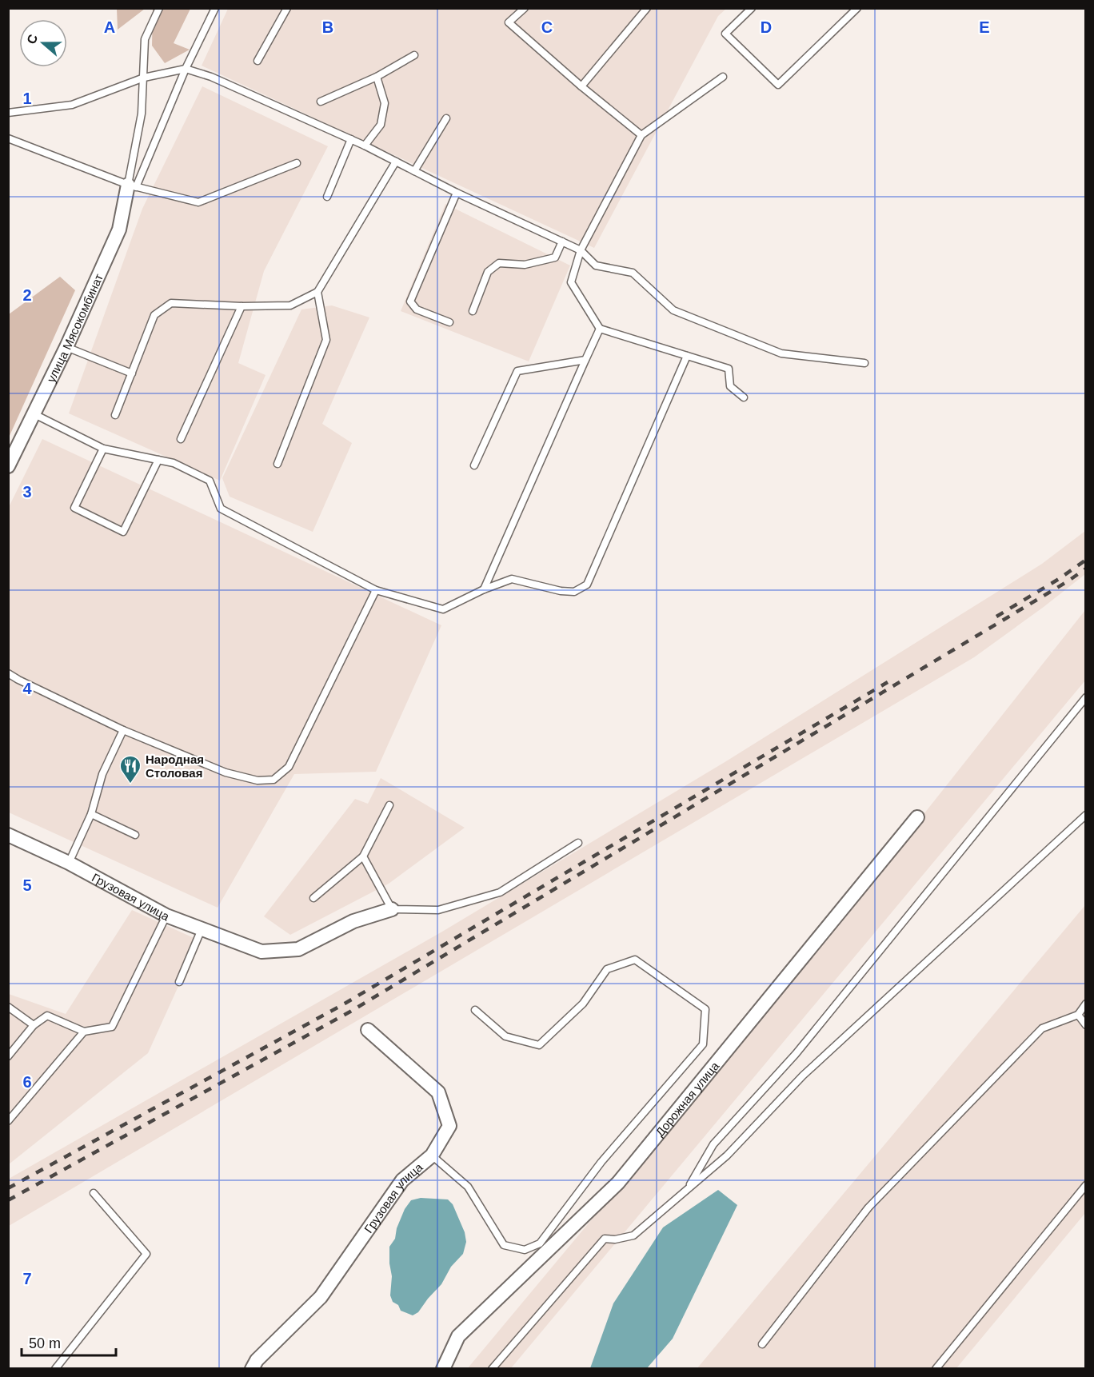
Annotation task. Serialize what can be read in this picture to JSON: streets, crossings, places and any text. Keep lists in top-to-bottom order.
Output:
{
  "streets": {
    "street": ["улица Мясокомбинат", "Грузовая улица", "Дорожная улица"]
  },
  "places": {
    "restaurant": ["Народная Столовая"]
  },
  "scale_bar": "50 m",
  "north": "left",
  "grid": {
    "columns": [
      "A",
      "B",
      "C",
      "D",
      "E"
    ],
    "rows": [
      "1",
      "2",
      "3",
      "4",
      "5",
      "6",
      "7"
    ]
  }
}
